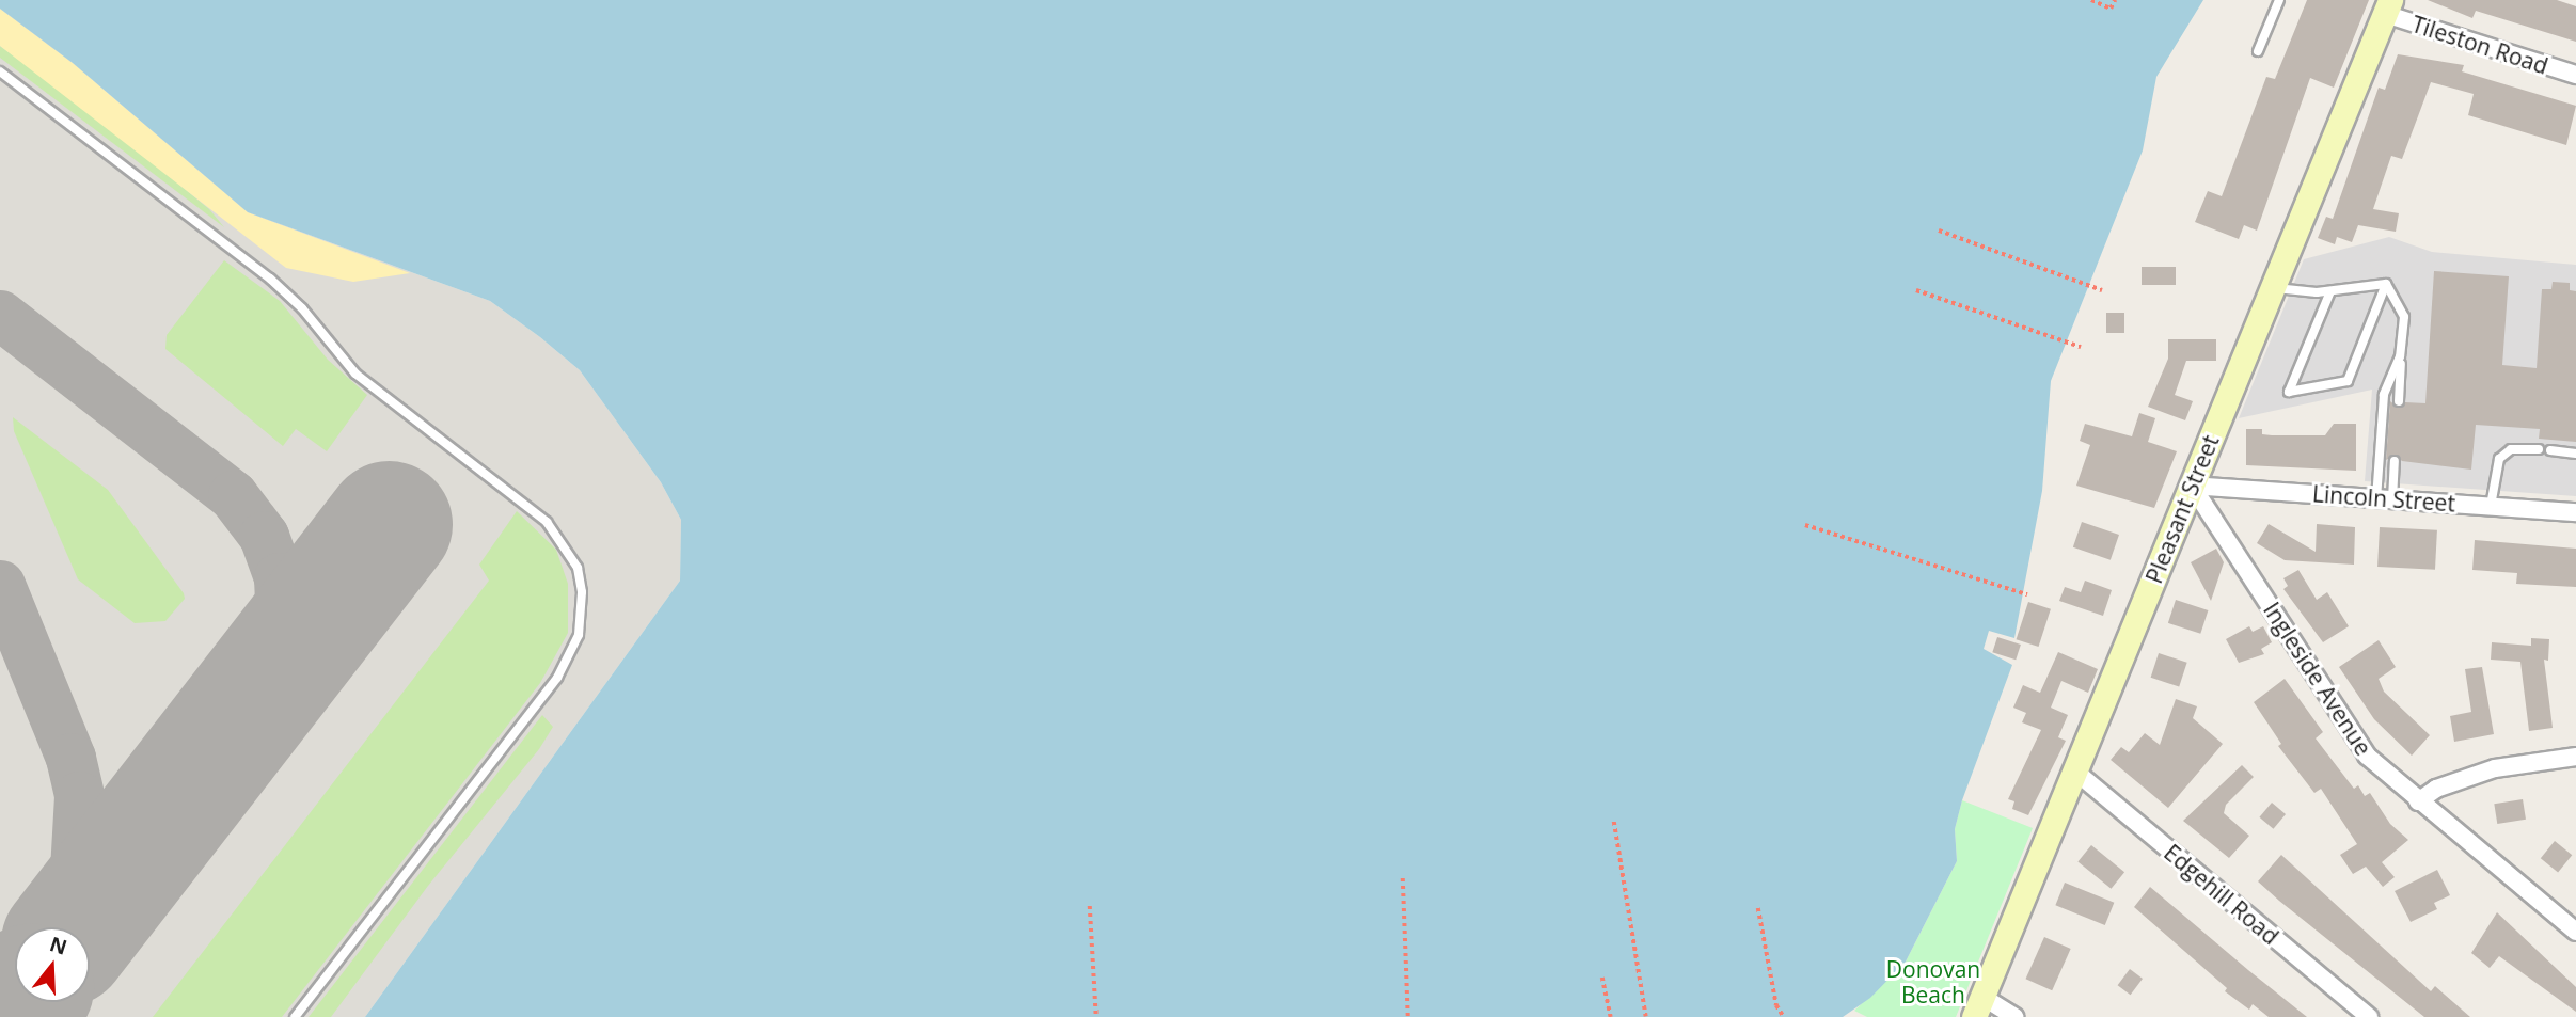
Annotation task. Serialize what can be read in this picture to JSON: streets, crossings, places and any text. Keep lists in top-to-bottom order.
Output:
{
  "streets": {
    "main road": ["Pleasant Street"],
    "street": [
      "Tileston Road",
      "Lincoln Street",
      "Ingleside Avenue",
      "Edgehill Road"
    ]
  },
  "crossings": [
    ["Tileston Road", "Pleasant Street"],
    ["Lincoln Street", "Pleasant Street"],
    ["Lincoln Street", "Ingleside Avenue"],
    ["Pleasant Street", "Ingleside Avenue"],
    ["Pleasant Street", "Edgehill Road"]
  ],
  "parks": ["Donovan Beach"],
  "north": "top"
}
